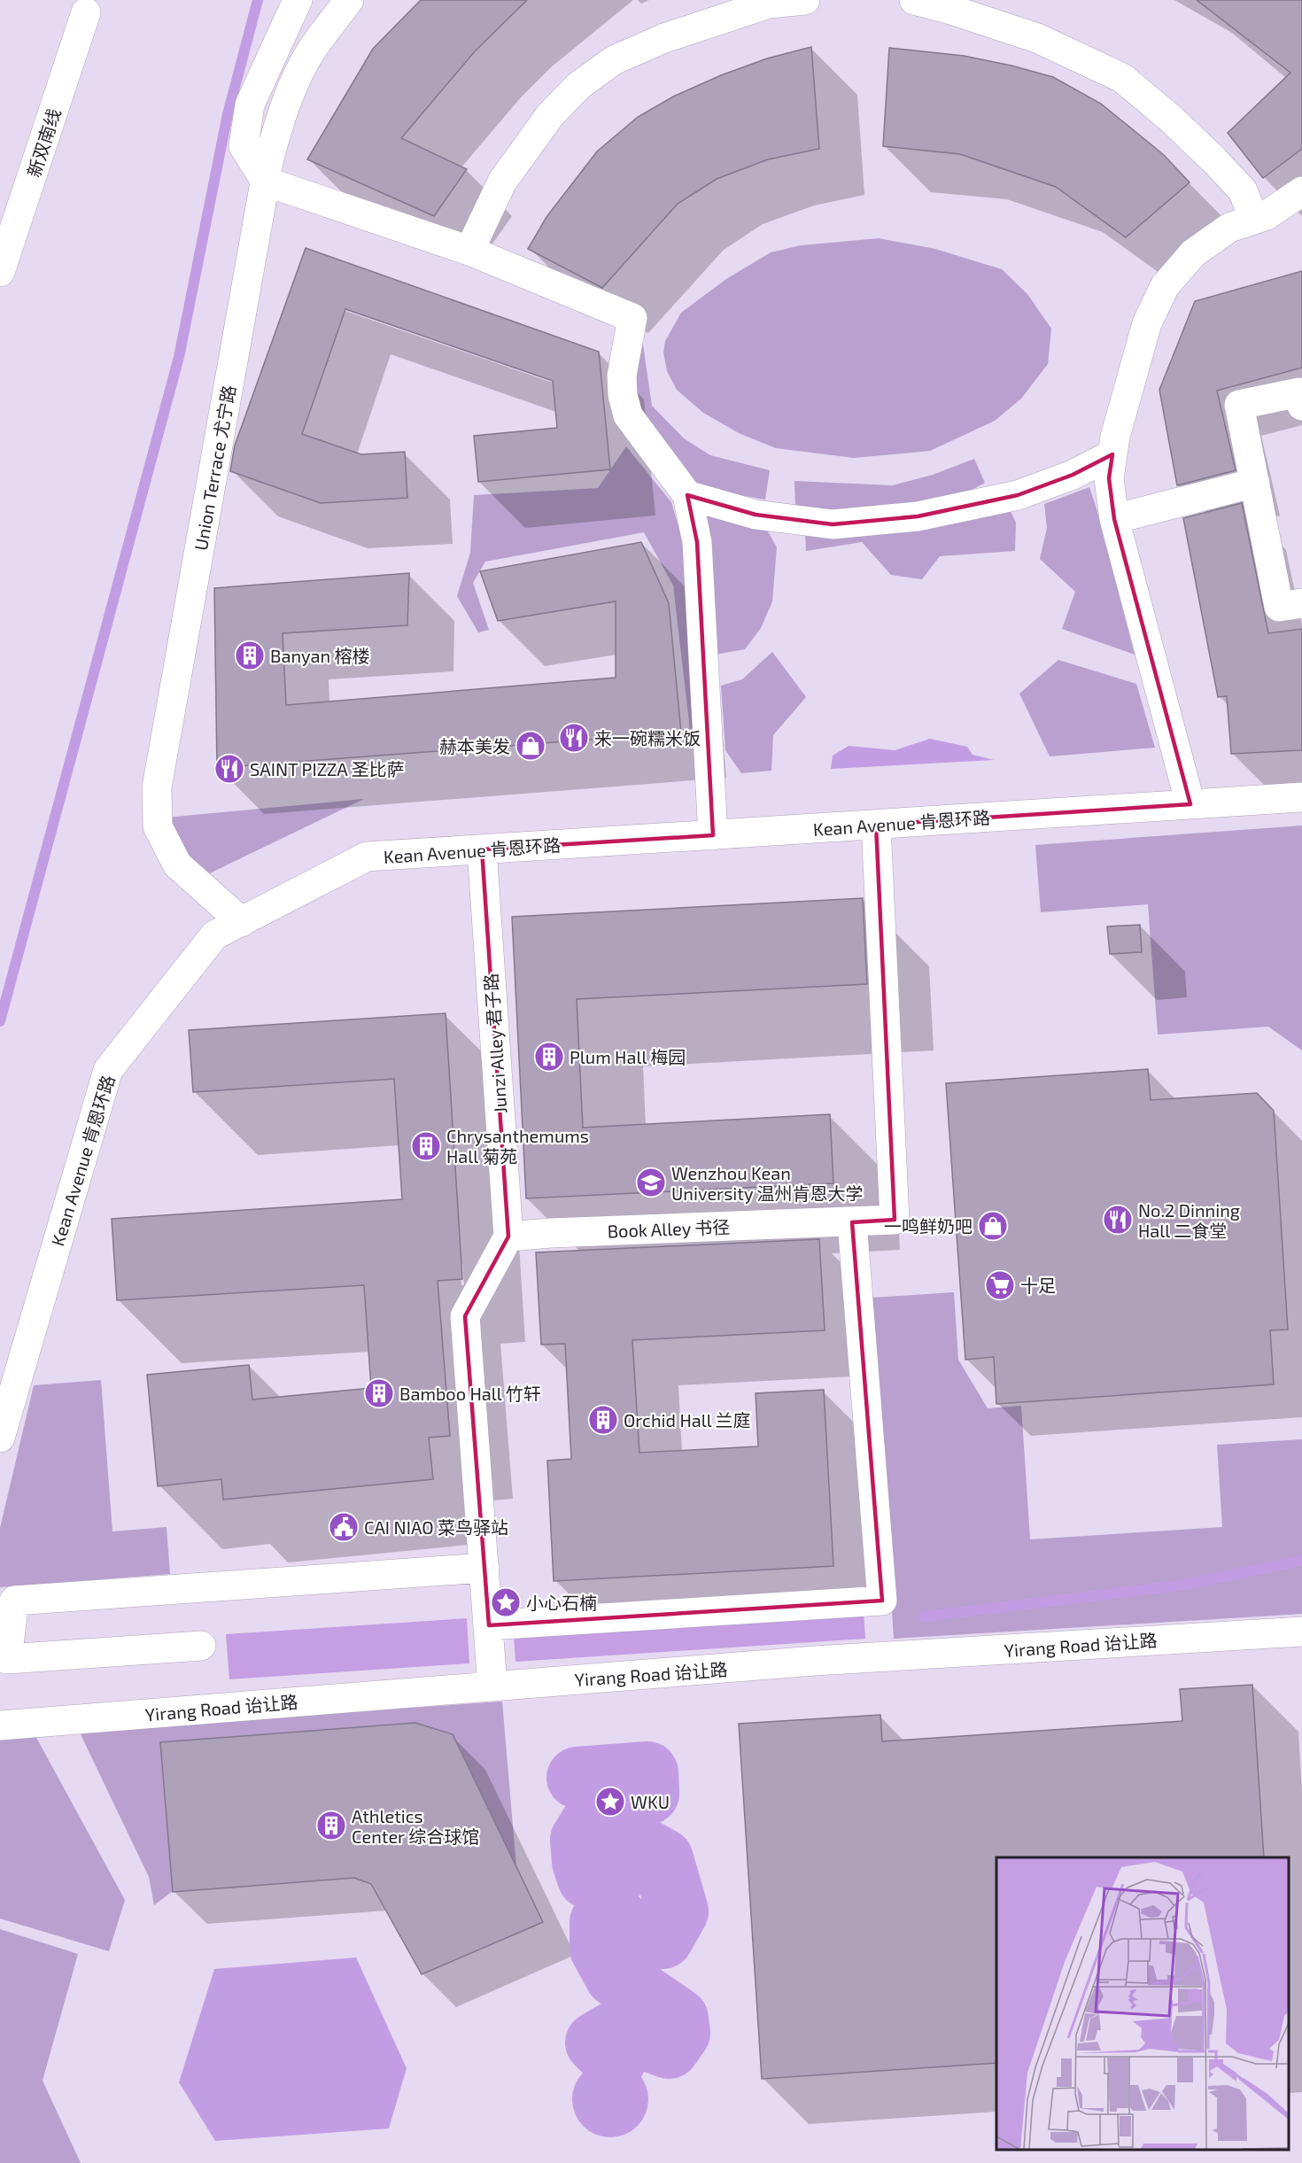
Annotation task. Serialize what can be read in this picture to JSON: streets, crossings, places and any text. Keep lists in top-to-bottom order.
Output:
{
  "streets": {
    "street": [
      "新双南线",
      "Union Terrace 尤宁路",
      "Kean Avenue 肯恩环路",
      "Junzi Alley 君子路",
      "Book Alley 书径",
      "Yirang Road 诒让路"
    ]
  },
  "crossings": [
    ["Union Terrace 尤宁路", "Kean Avenue 肯恩环路"],
    ["Kean Avenue 肯恩环路", "Junzi Alley 君子路"],
    ["Kean Avenue 肯恩环路", "Book Alley 书径"],
    ["Junzi Alley 君子路", "Book Alley 书径"]
  ],
  "places": {
    "building": [
      "Banyan 榕楼",
      "Plum Hall 梅园",
      "Chrysanthemums Hall 菊苑",
      "Bamboo Hall 竹轩",
      "Orchid Hall 兰庭",
      "Athletics Center 综合球馆"
    ],
    "restaurant": ["来一碗糯米饭", "SAINT PIZZA 圣比萨", "No.2 Dinning Hall 二食堂"],
    "shop": ["赫本美发", "一鸣鲜奶吧"],
    "school or university": ["Wenzhou Kean University 温州肯恩大学"],
    "supermarket": ["十足"],
    "public building": ["CAI NIAO 菜鸟驿站"],
    "place": ["小心石楠", "WKU"]
  }
}
